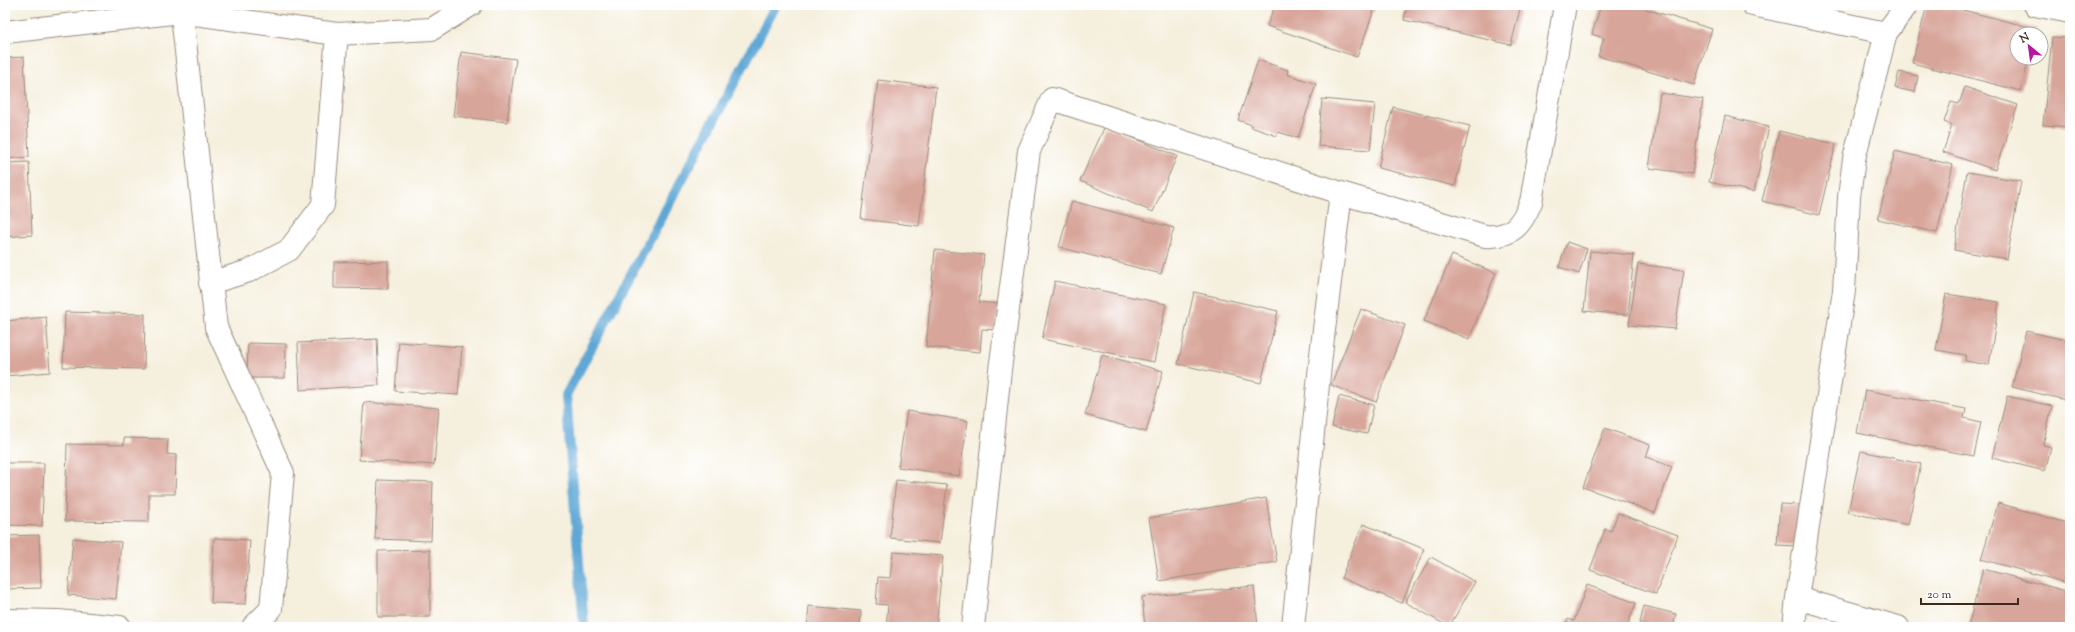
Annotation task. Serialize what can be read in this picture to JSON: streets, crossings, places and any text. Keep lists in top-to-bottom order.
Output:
{
  "scale_bar": "20 m",
  "north": "top left"
}
